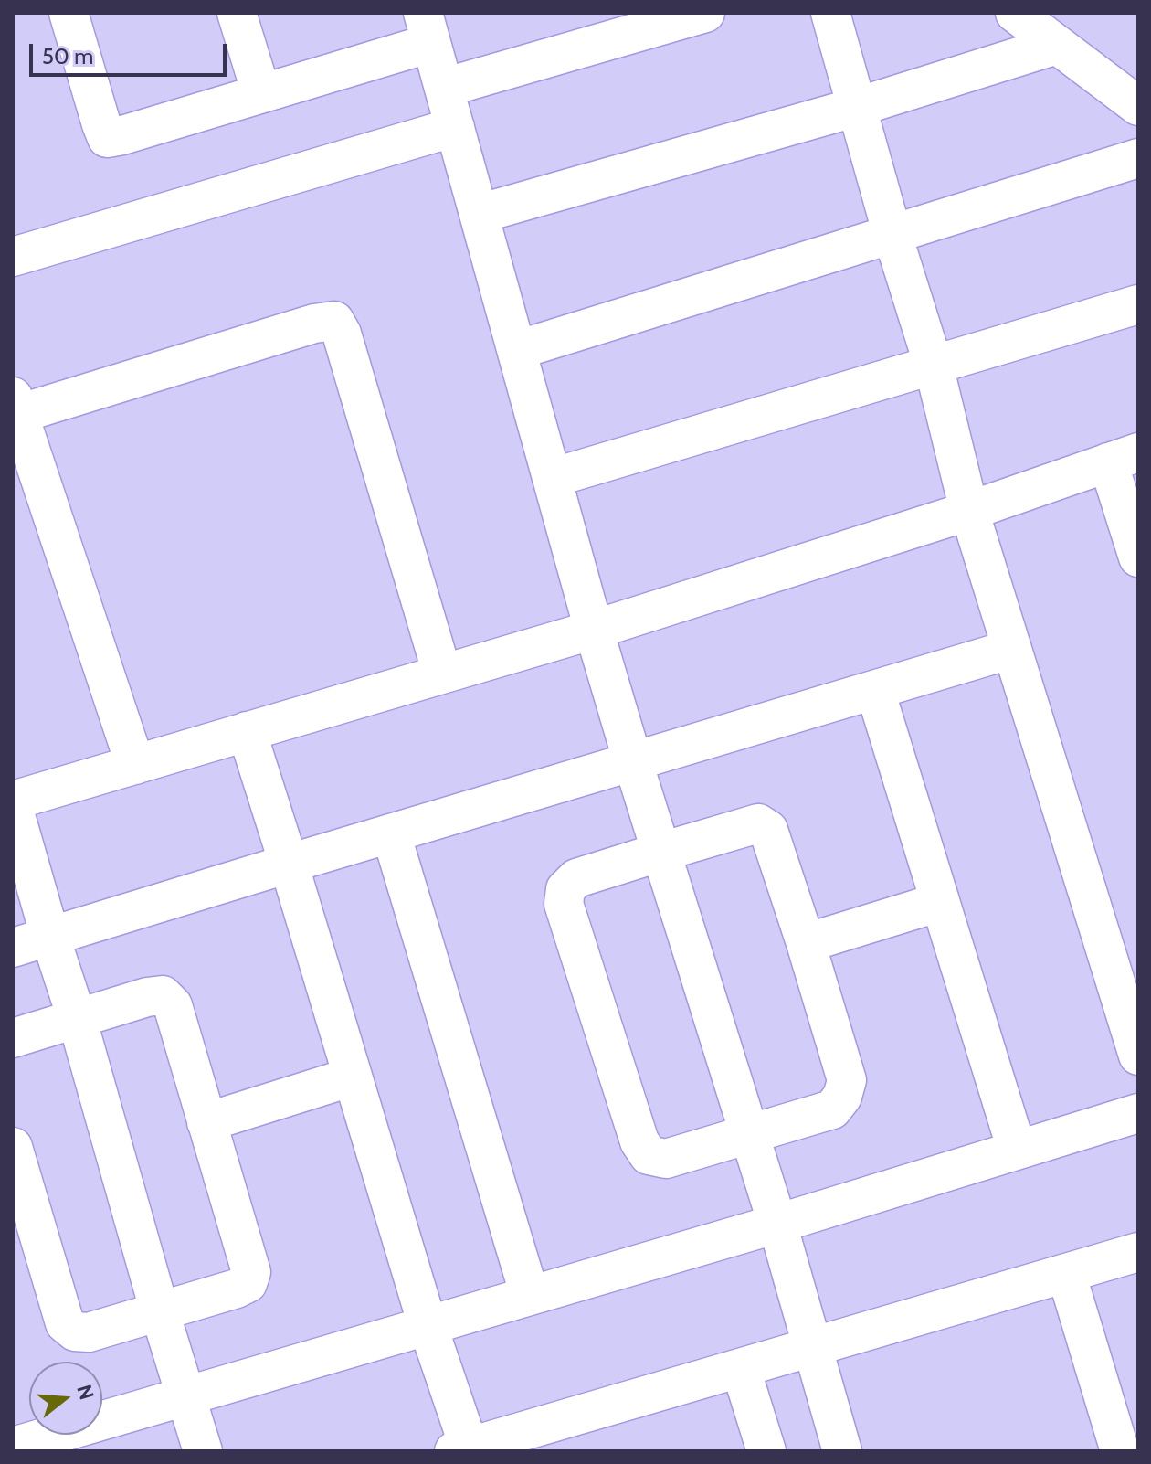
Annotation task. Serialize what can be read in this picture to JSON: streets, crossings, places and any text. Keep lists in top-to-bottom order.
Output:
{
  "scale_bar": "50 m",
  "north": "right"
}
